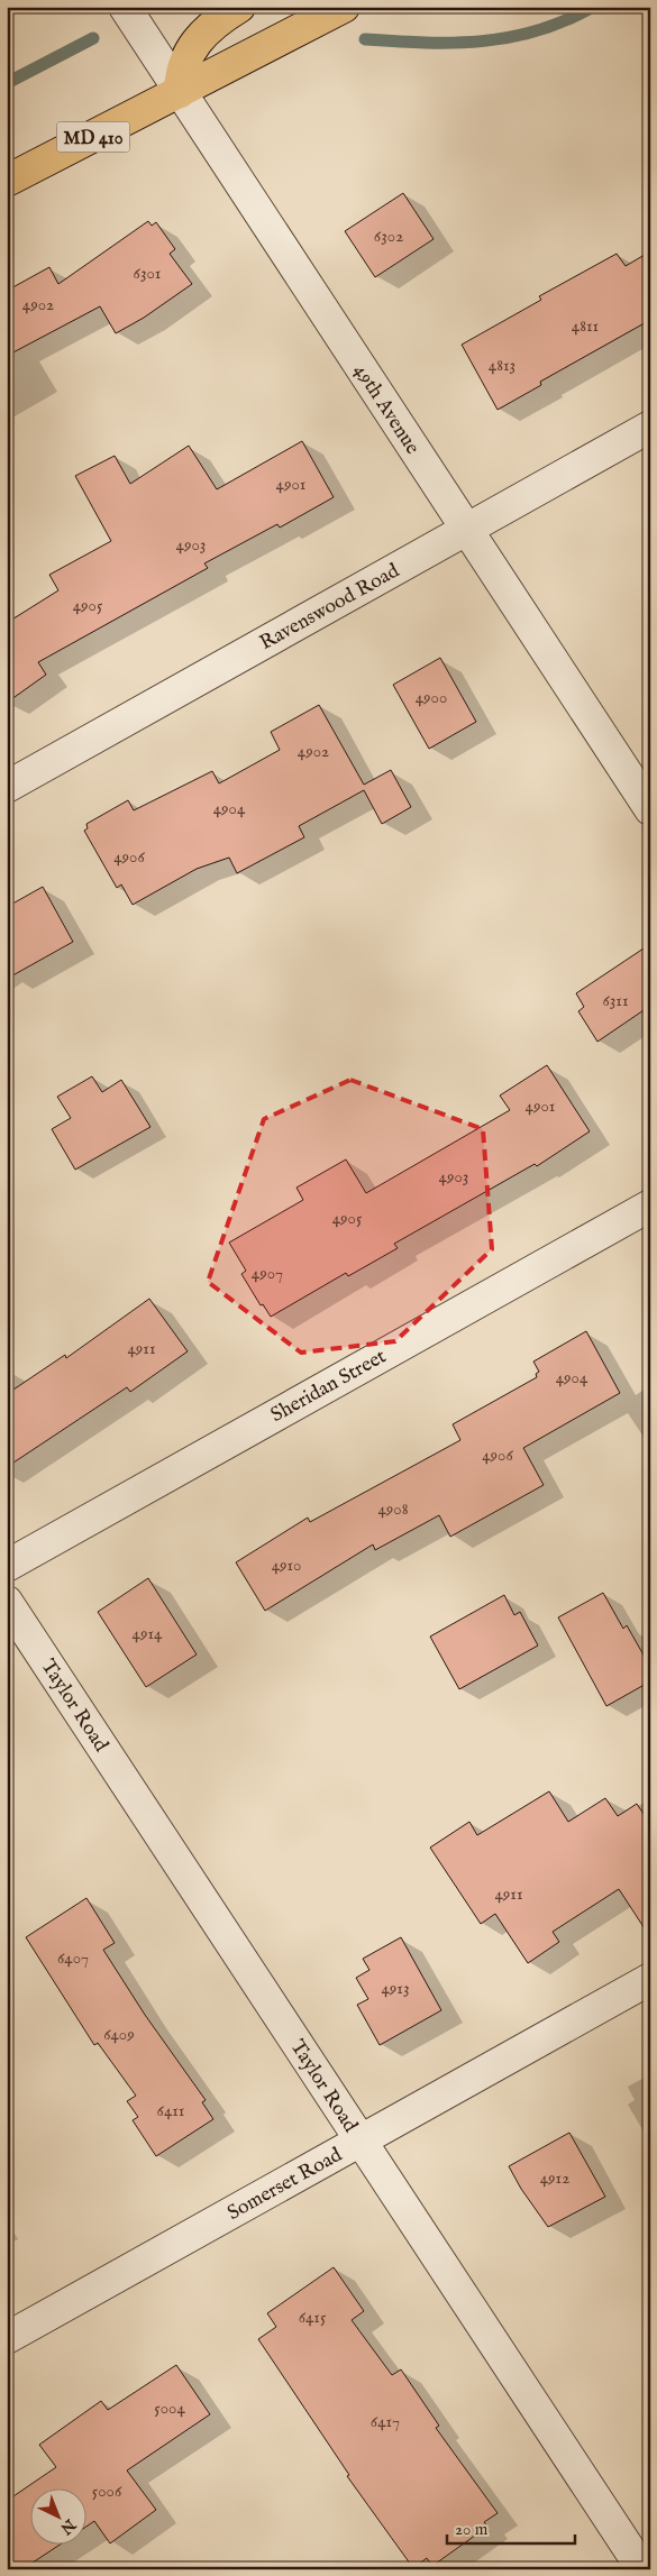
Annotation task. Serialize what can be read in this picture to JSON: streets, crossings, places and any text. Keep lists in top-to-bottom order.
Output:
{
  "streets": {
    "main road": ["MD 410"],
    "street": [
      "49th Avenue",
      "Ravenswood Road",
      "Sheridan Street",
      "Taylor Road",
      "Somerset Road"
    ]
  },
  "crossings": [
    ["MD 410", "49th Avenue"],
    ["49th Avenue", "Ravenswood Road"],
    ["Taylor Road", "Somerset Road"]
  ],
  "house_numbers": [
    "6302",
    "6301",
    "4902",
    "4811",
    "4813",
    "4901",
    "4903",
    "4905",
    "4900",
    "4902",
    "4904",
    "4906",
    "6311",
    "4901",
    "4903",
    "4905",
    "4907",
    "4911",
    "4904",
    "4906",
    "4908",
    "4910",
    "4914",
    "4911",
    "6407",
    "4913",
    "6409",
    "6411",
    "4912",
    "6415",
    "5004",
    "6417",
    "5006"
  ],
  "scale_bar": "20 m",
  "north": "bottom right"
}
